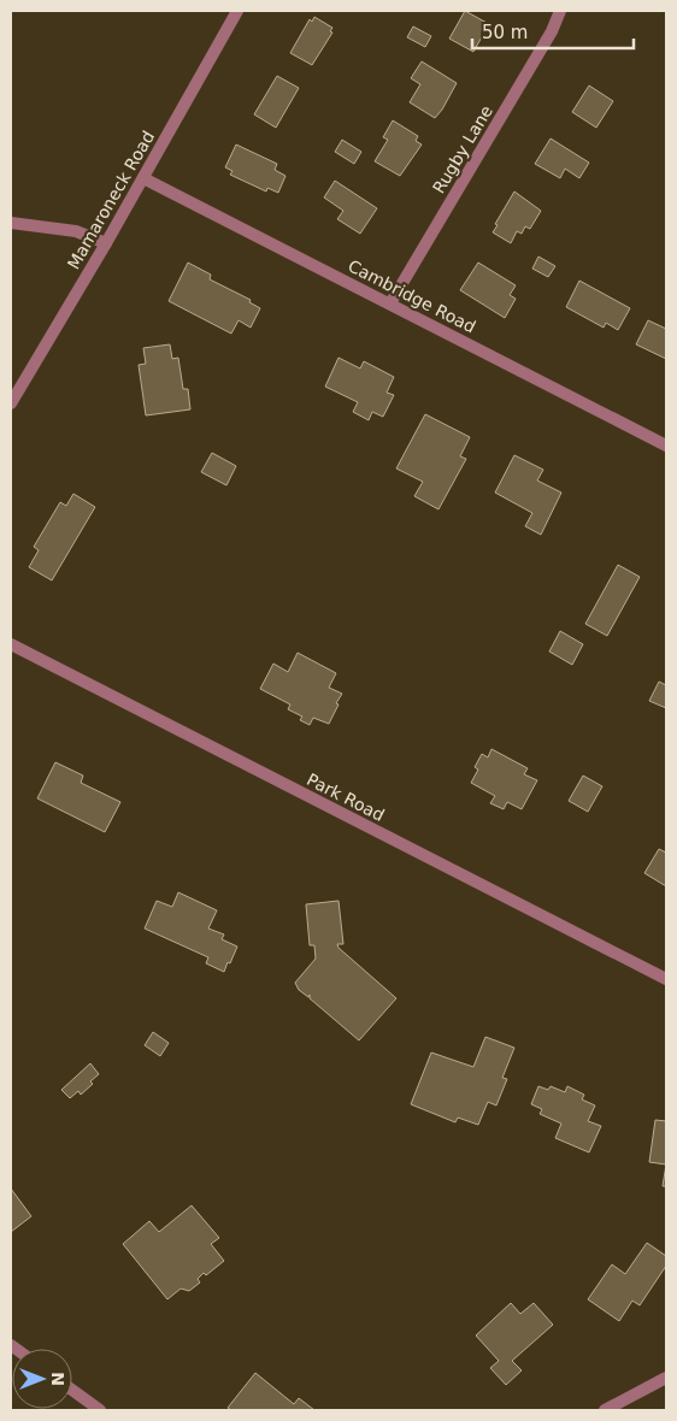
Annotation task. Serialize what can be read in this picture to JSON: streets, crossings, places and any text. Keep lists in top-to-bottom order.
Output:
{
  "streets": {
    "street": [
      "Rugby Lane",
      "Mamaroneck Road",
      "Cambridge Road",
      "Park Road"
    ]
  },
  "crossings": [
    ["Rugby Lane", "Cambridge Road"],
    ["Mamaroneck Road", "Cambridge Road"]
  ],
  "scale_bar": "50 m",
  "north": "right"
}
